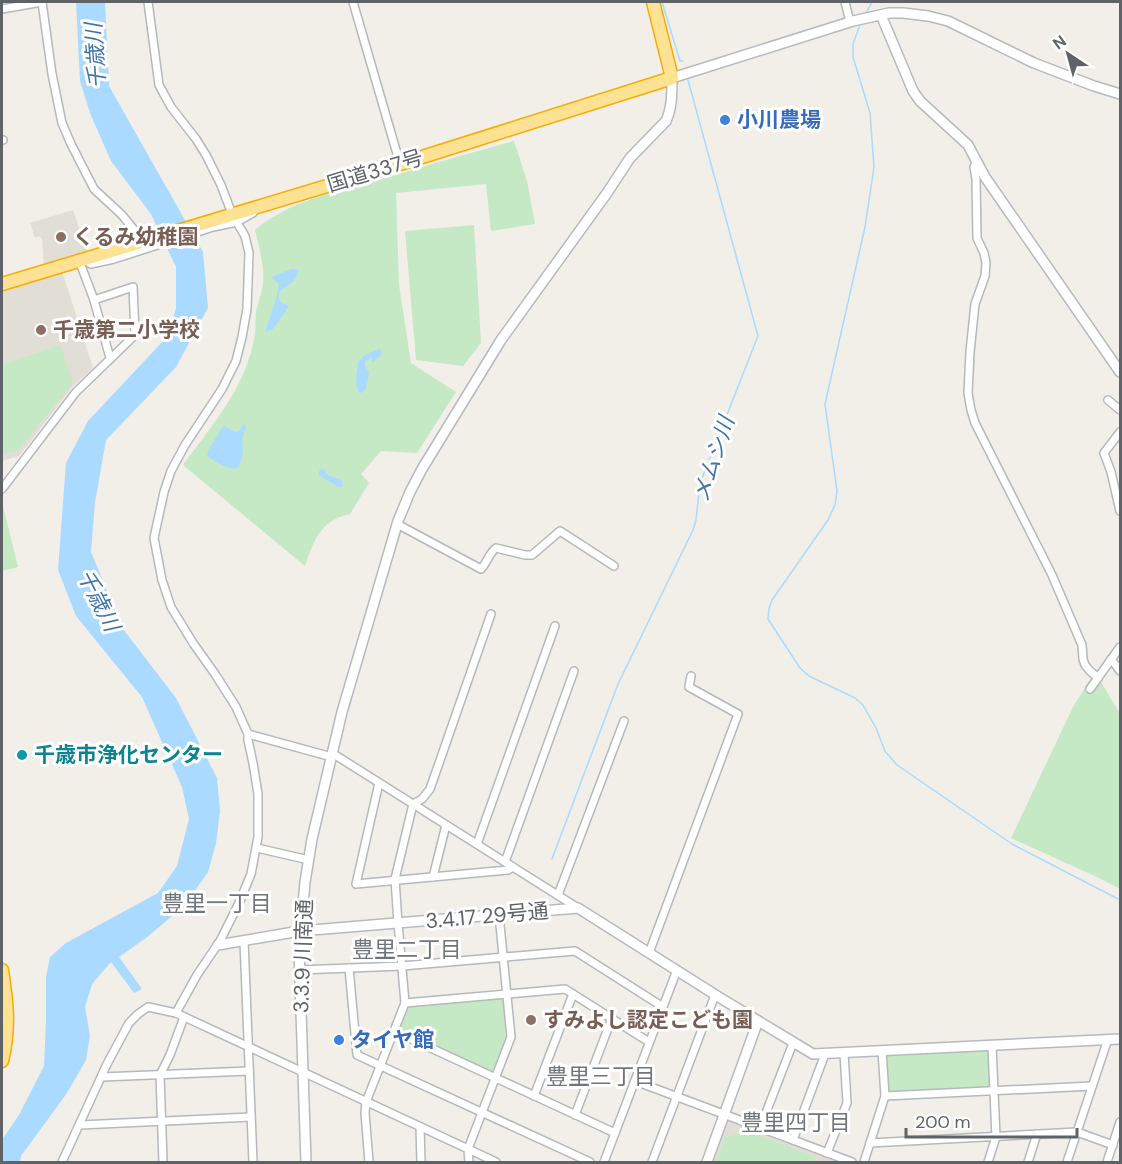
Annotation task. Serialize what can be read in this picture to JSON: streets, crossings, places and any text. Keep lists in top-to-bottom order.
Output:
{
  "streets": {
    "highway": ["国道337号"],
    "street": ["3.4.17 29号通", "3.3.9 川南通"]
  },
  "crossings": [
    ["国道337号", "3.3.9 川南通"],
    ["3.4.17 29号通", "3.3.9 川南通"]
  ],
  "districts": [
    "豊里一丁目",
    "豊里二丁目",
    "豊里三丁目",
    "豊里四丁目"
  ],
  "water": ["千歳川", "メムシ川"],
  "places": [
    "小川農場",
    "くるみ幼稚園",
    "千歳第二小学校",
    "千歳市浄化センター",
    "すみよし認定こども園",
    "タイヤ館"
  ],
  "scale_bar": "200 m",
  "north": "top left"
}
